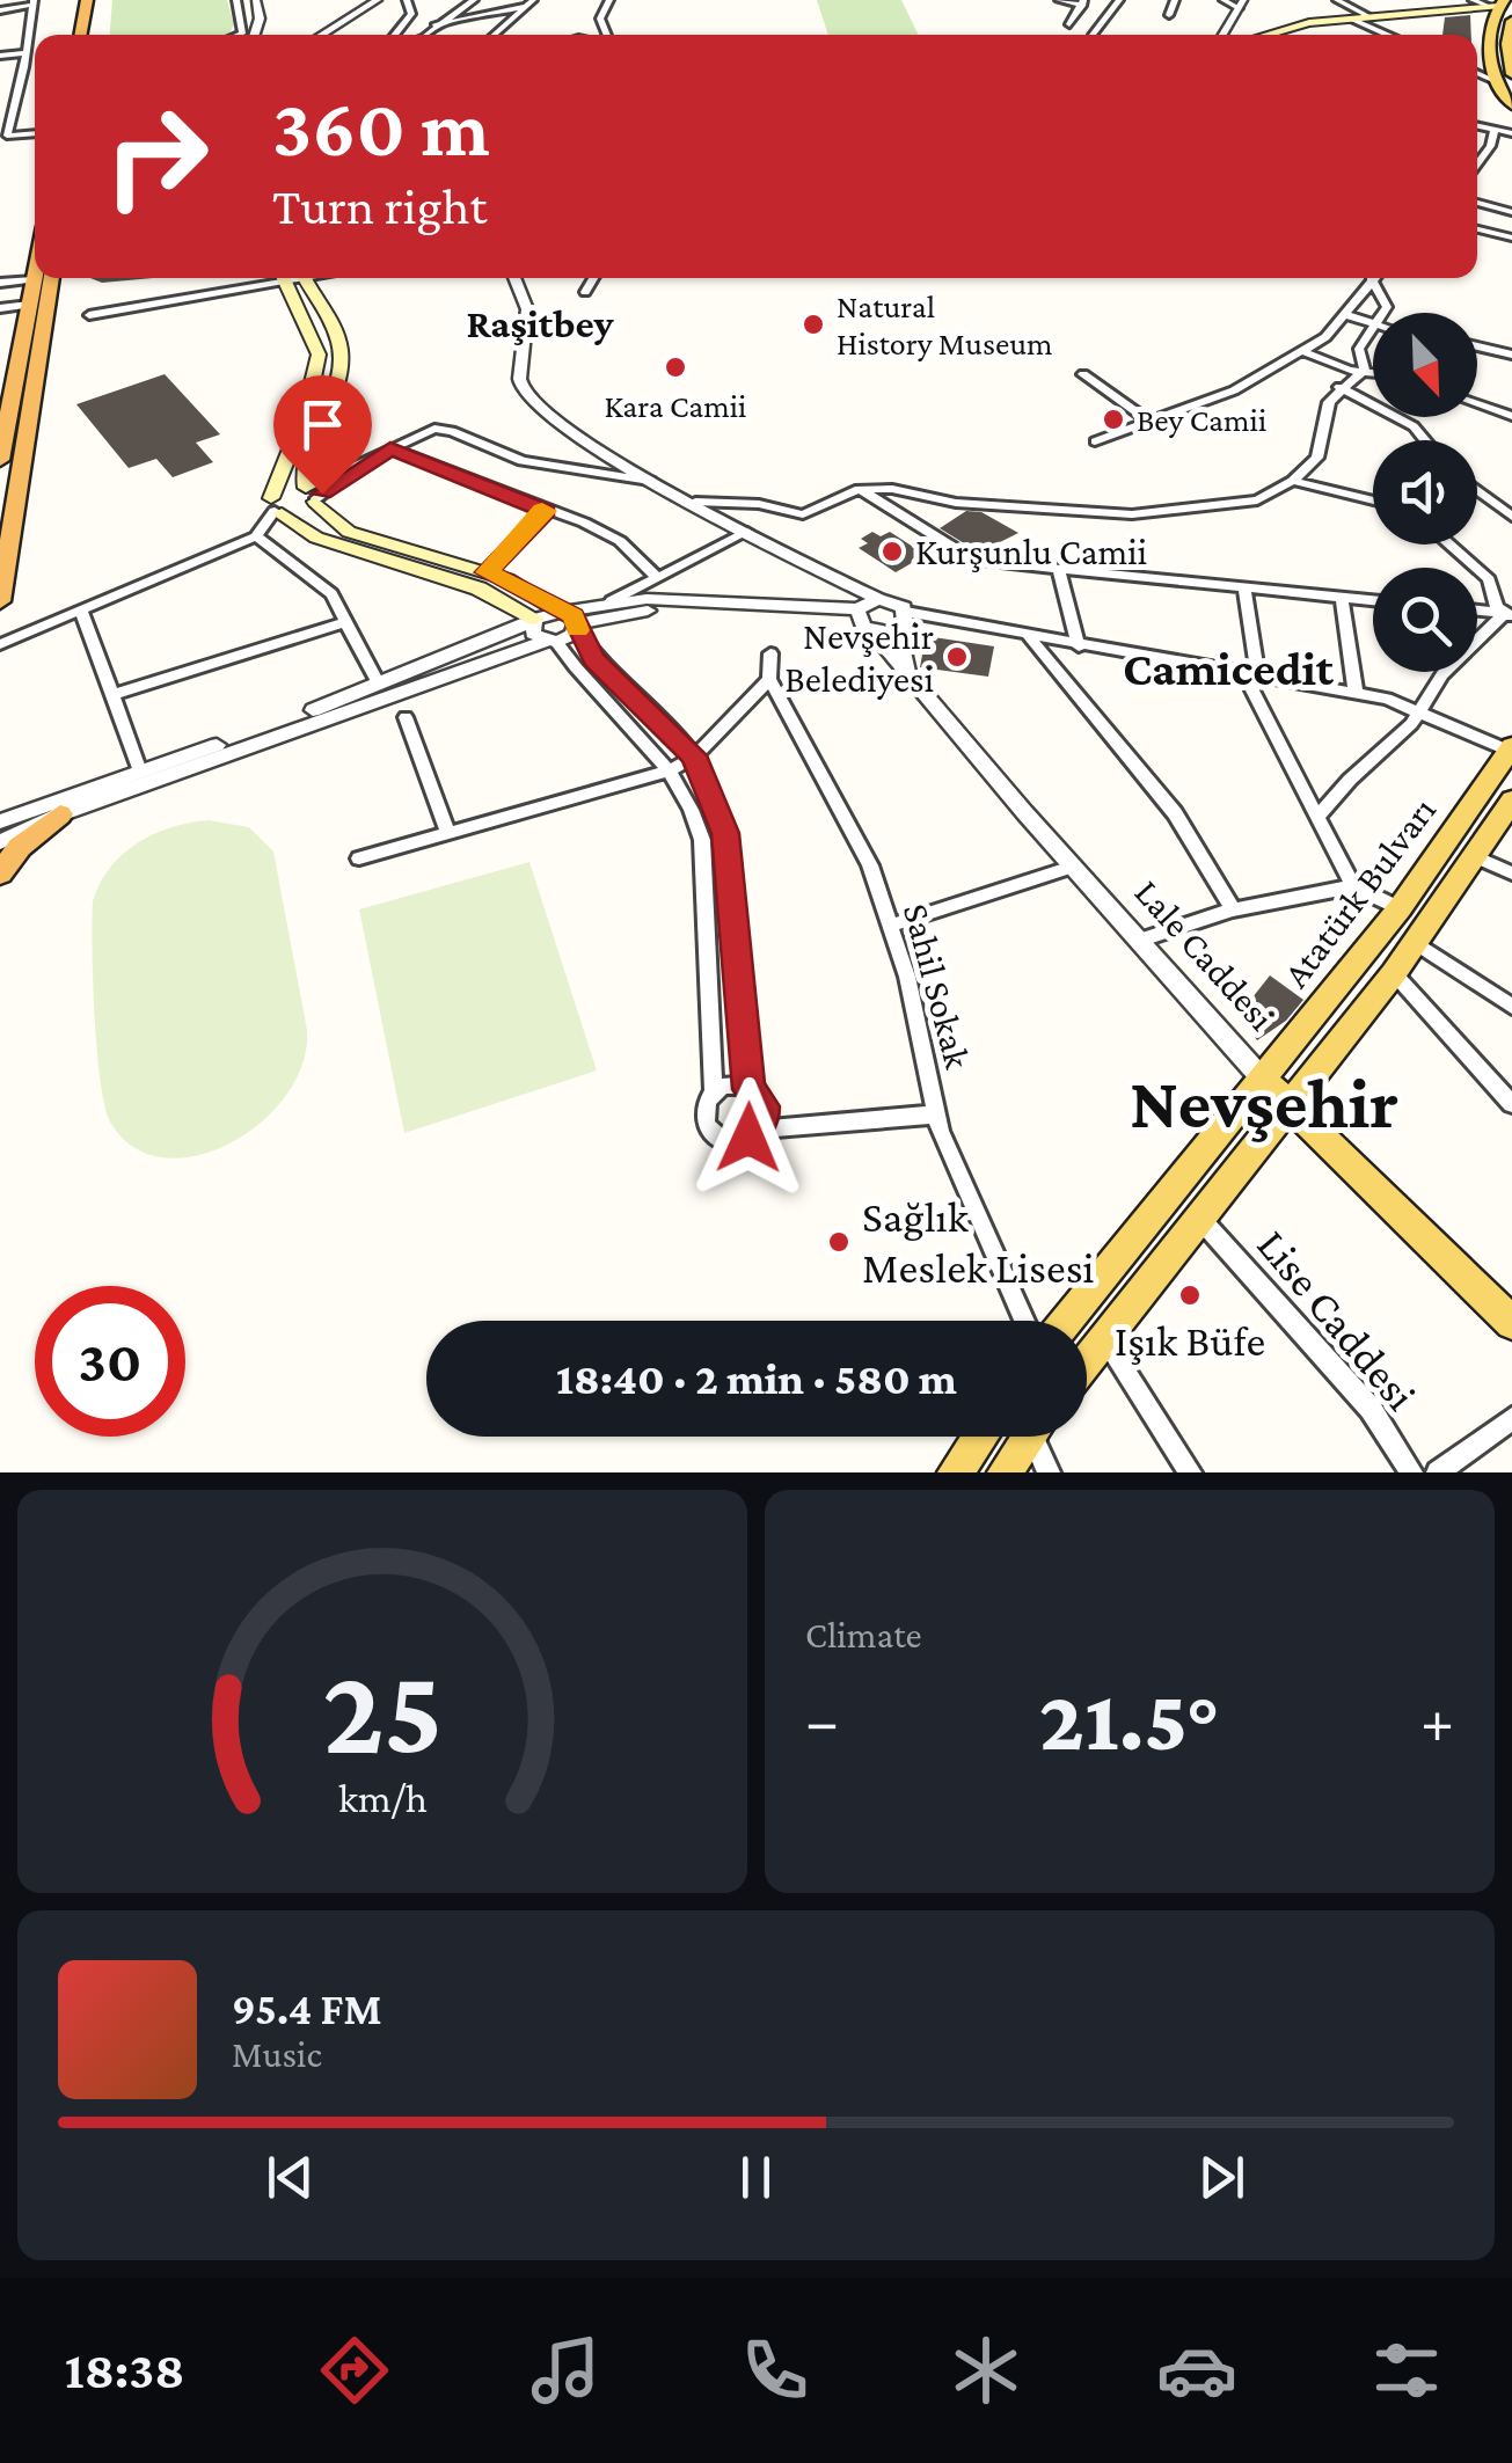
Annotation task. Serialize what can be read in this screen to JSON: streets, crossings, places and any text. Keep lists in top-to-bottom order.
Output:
{
  "streets": {
    "main road": ["Atatürk Bulvarı", "Lale Caddesi"],
    "street": ["Sahil Sokak", "Lise Caddesi"]
  },
  "crossings": [
    ["Atatürk Bulvarı", "Lale Caddesi"],
    ["Atatürk Bulvarı", "Lise Caddesi"]
  ],
  "districts": ["Raşitbey", "Camicedit", "Nevşehir"],
  "places": [
    "Natural History Museum",
    "Kara Camii",
    "Bey Camii",
    "Kurşunlu Camii",
    "Nevşehir Belediyesi",
    "Sağlık Meslek Lisesi",
    "Işık Büfe"
  ],
  "north": "bottom right",
  "page": {
    "turn": ["360 m", "Turn right"],
    "limit": "30",
    "trip": "18:40 · 2 min · 580 m",
    "tile": "Climate",
    "heat": ["−", "21.5°", "+"],
    "song": ["95.4 FM", "Music"],
    "tabs": "18:38",
    "gauge": ["25", "km/h"]
  }
}
